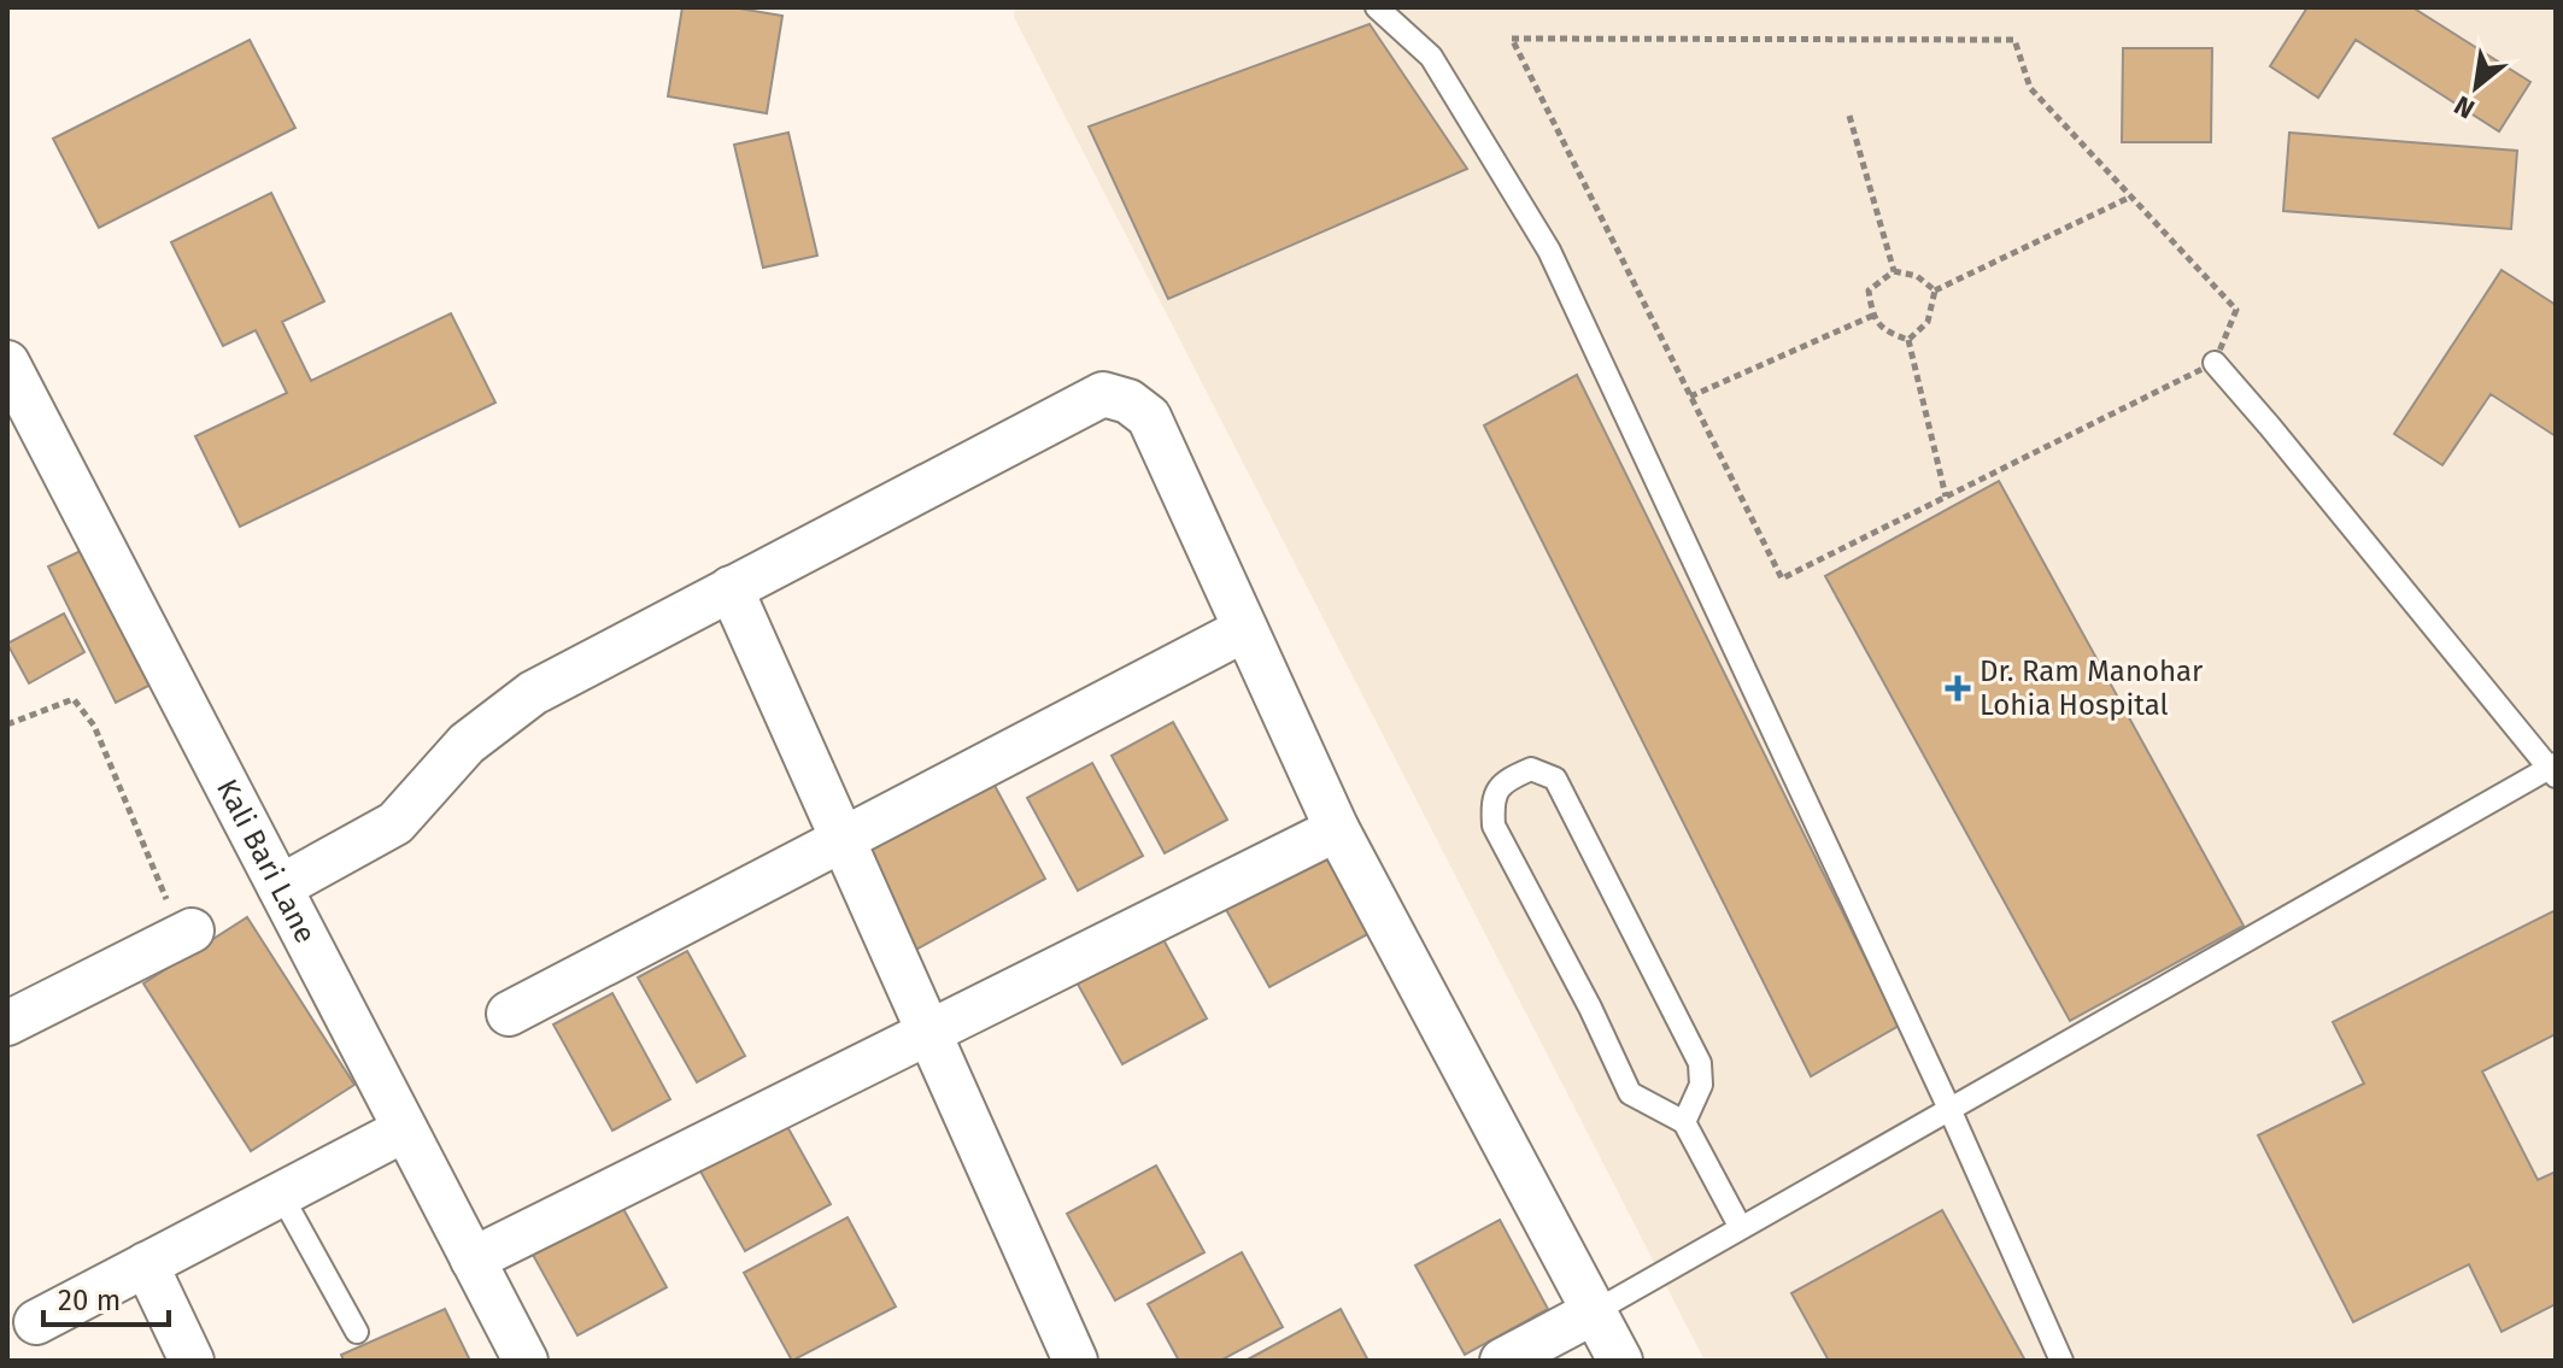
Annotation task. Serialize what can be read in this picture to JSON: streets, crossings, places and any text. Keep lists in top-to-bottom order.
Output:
{
  "streets": {
    "street": ["Kali Bari Lane"]
  },
  "places": {
    "health": ["Dr. Ram Manohar Lohia Hospital"]
  },
  "scale_bar": "20 m",
  "north": "bottom left"
}
